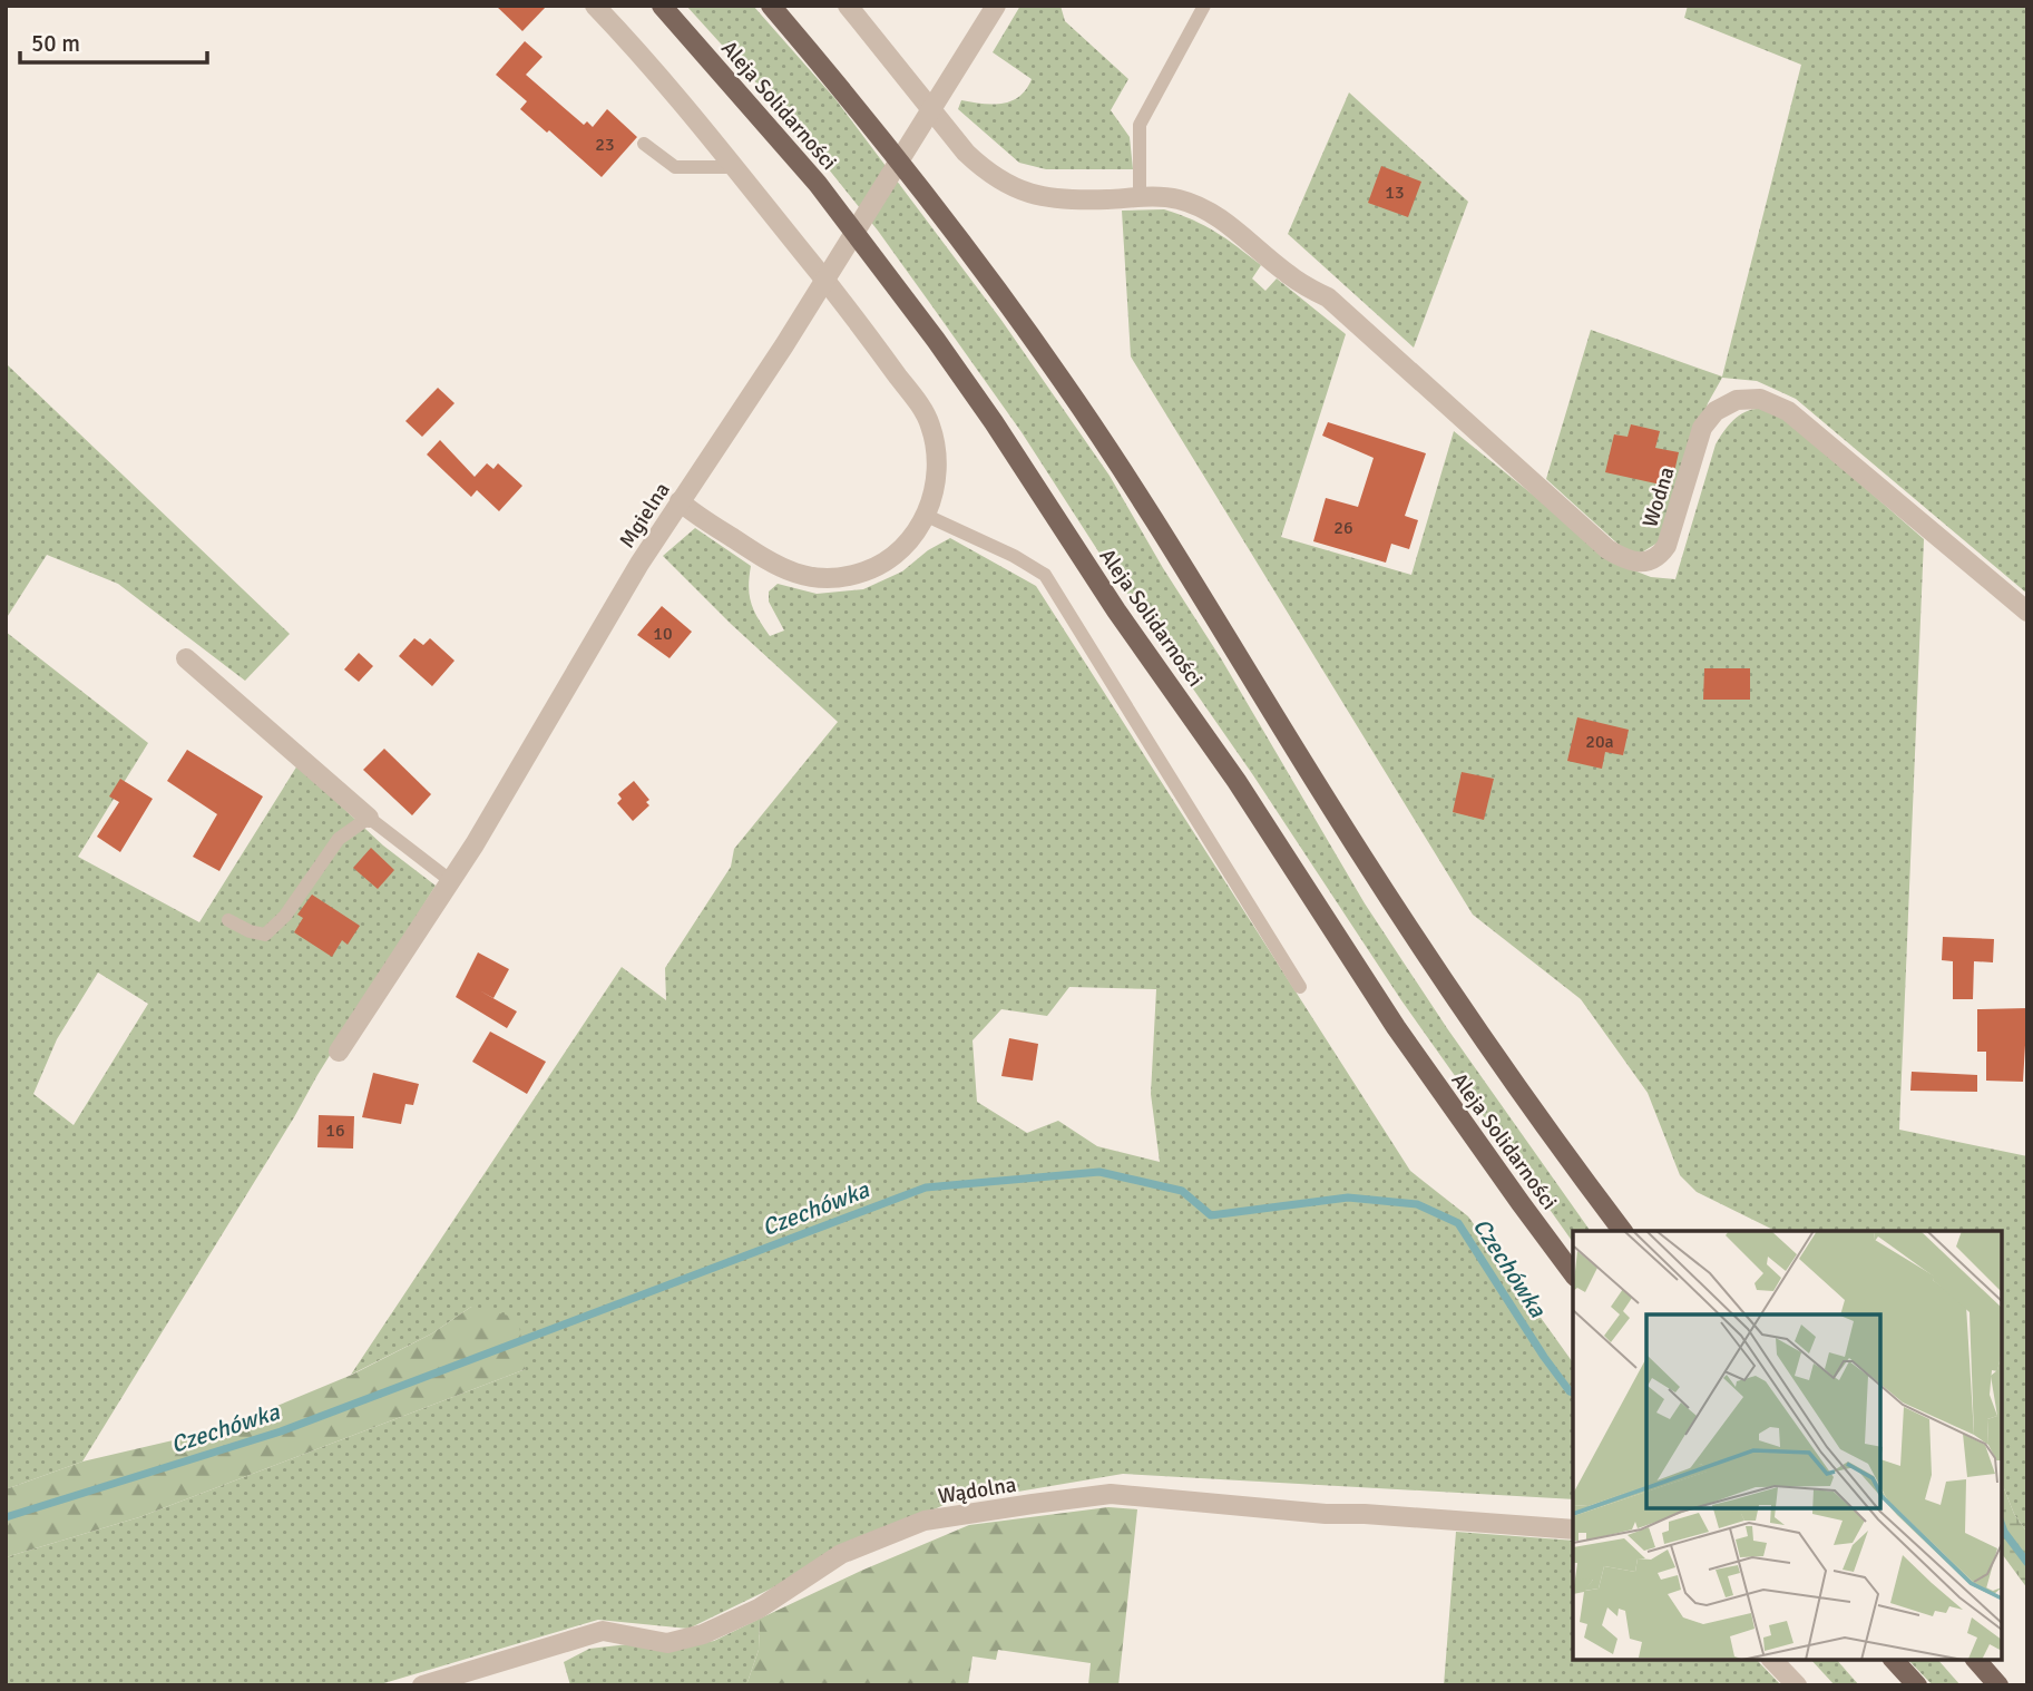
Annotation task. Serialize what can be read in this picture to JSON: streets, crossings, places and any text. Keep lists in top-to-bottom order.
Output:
{
  "streets": {
    "main road": ["Aleja Solidarności"],
    "street": ["Wodna", "Mgielna", "Wądolna"]
  },
  "water": ["Czechówka"],
  "house_numbers": [
    "23",
    "13",
    "26",
    "10",
    "20a",
    "16"
  ],
  "scale_bar": "50 m"
}
